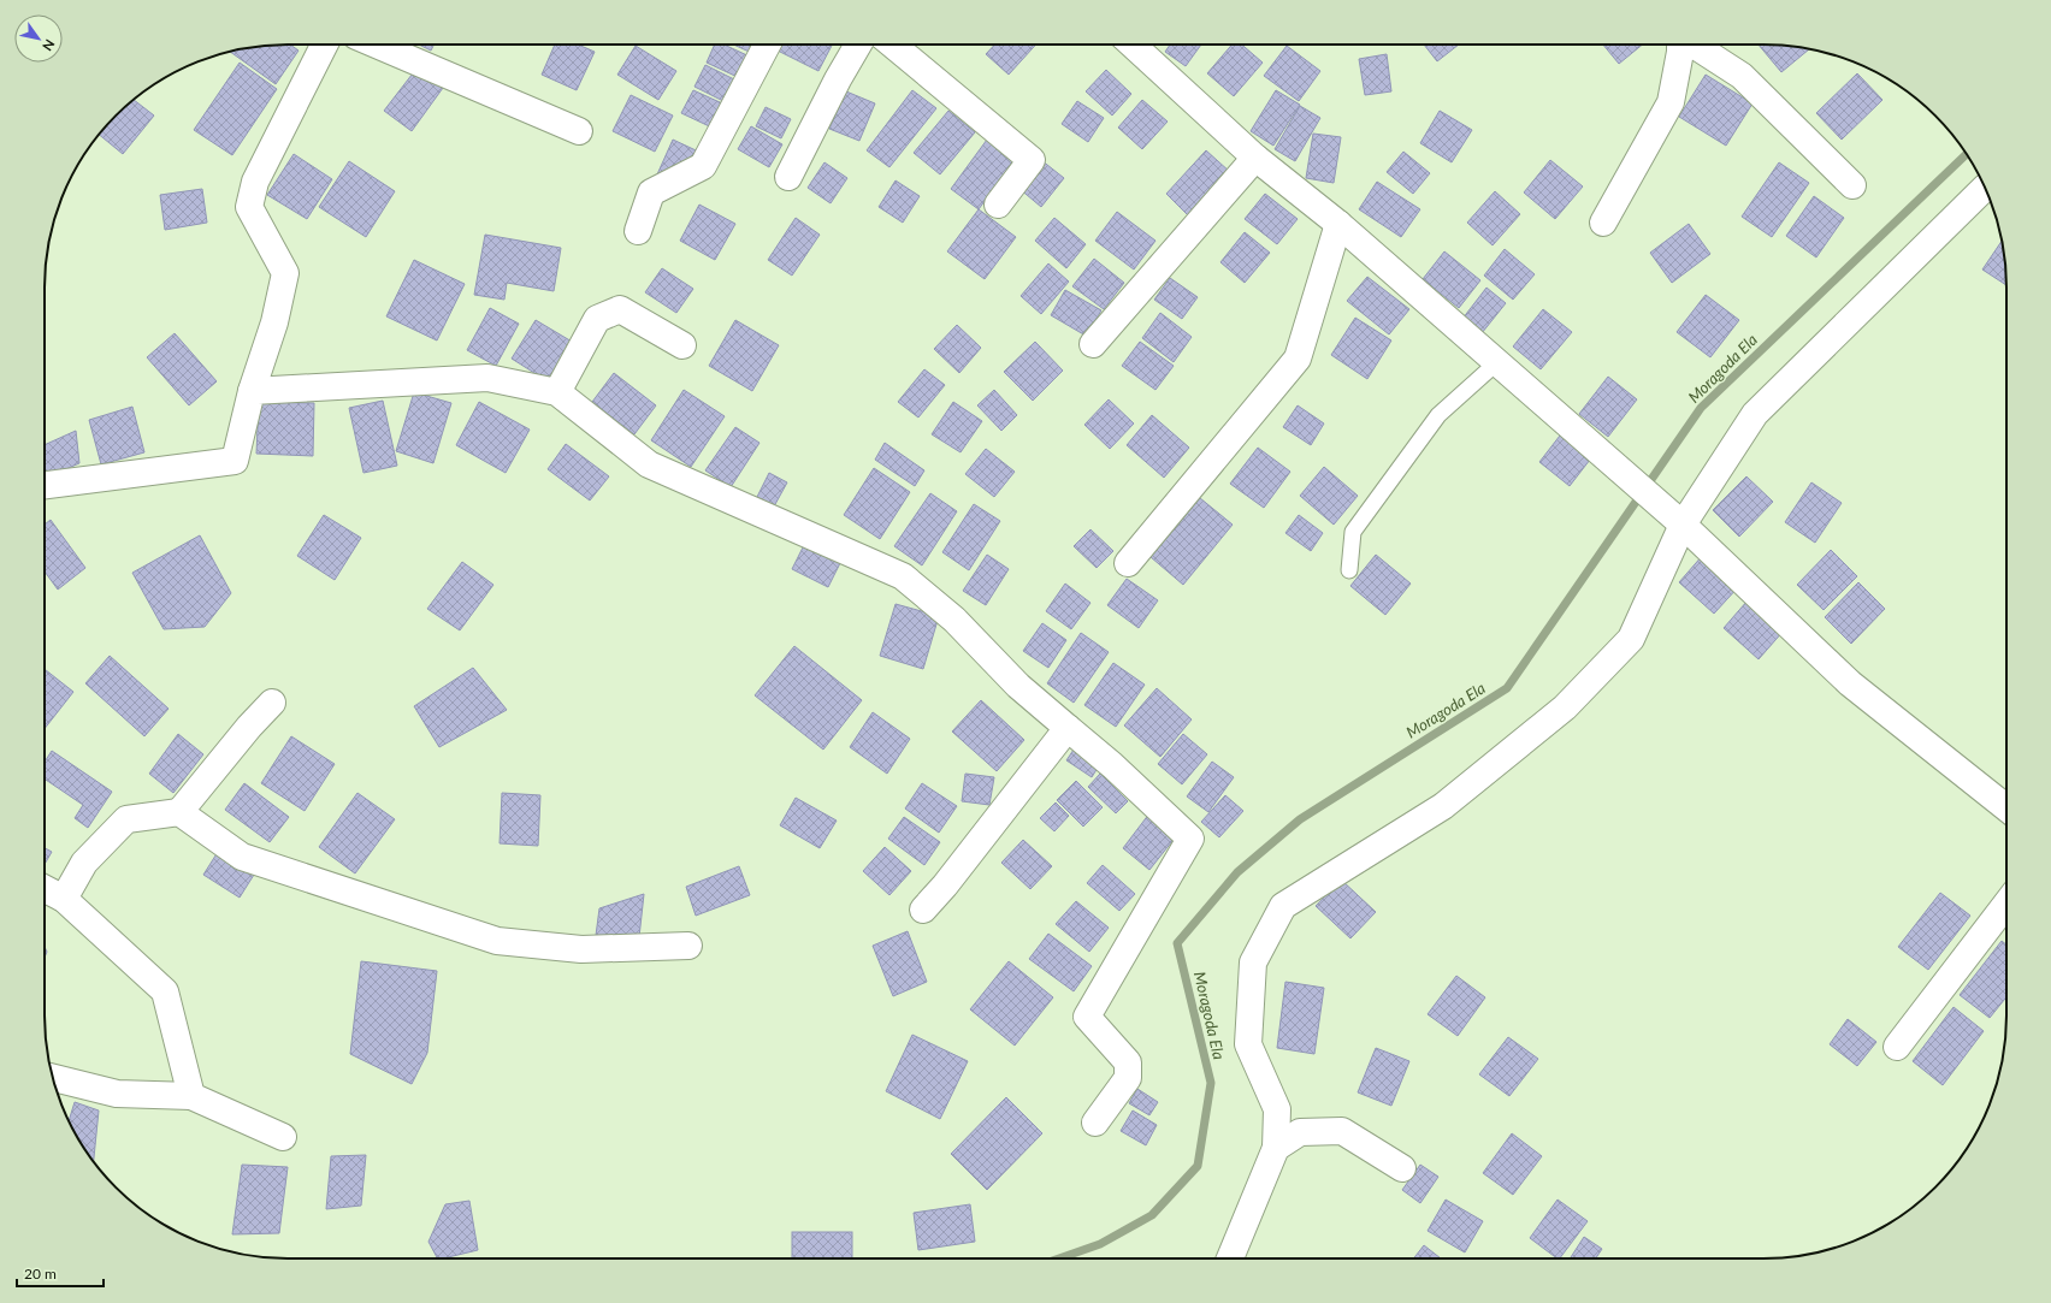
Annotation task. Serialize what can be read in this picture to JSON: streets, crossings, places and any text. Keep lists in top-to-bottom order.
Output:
{
  "water": ["Moragoda Ela"],
  "scale_bar": "20 m",
  "north": "bottom right"
}
